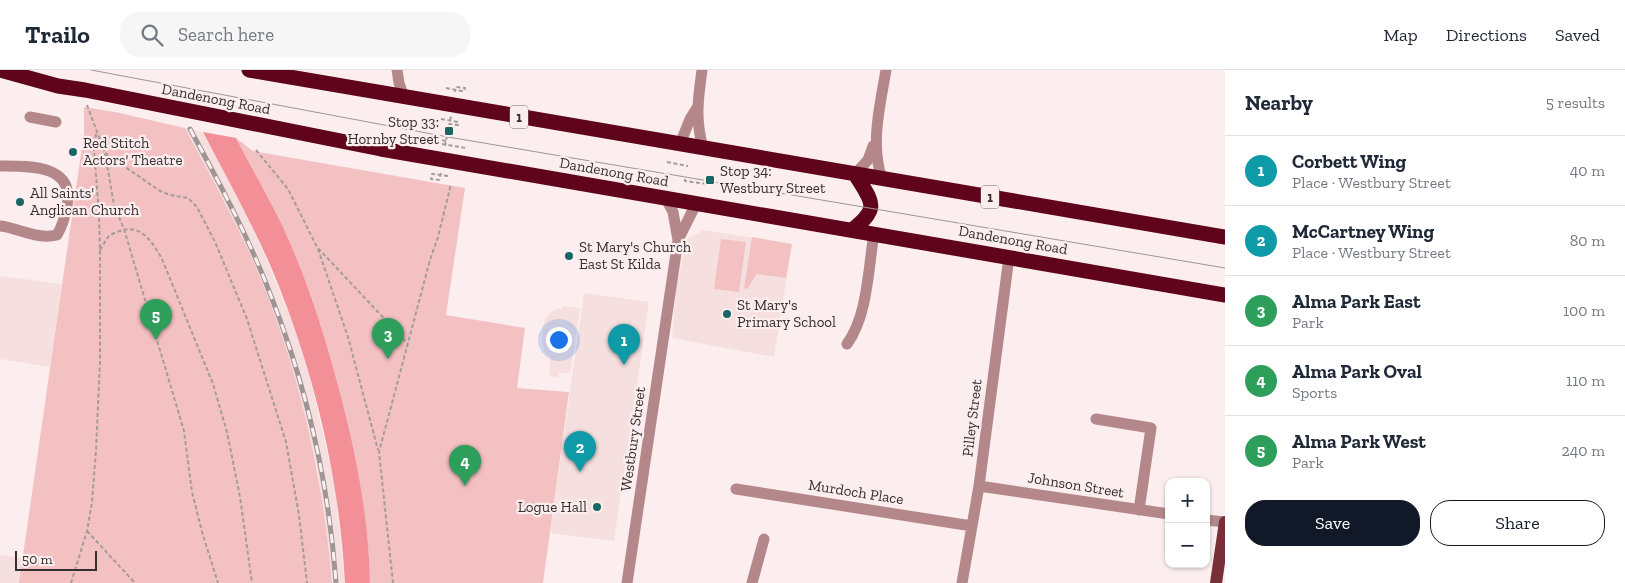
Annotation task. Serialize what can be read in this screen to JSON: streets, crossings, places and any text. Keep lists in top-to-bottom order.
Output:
{
  "streets": {
    "highway": ["Dandenong Road", "1"],
    "street": [
      "Pilley Street",
      "Westbury Street",
      "Johnson Street",
      "Murdoch Place"
    ]
  },
  "crossings": [
    ["Dandenong Road", "Pilley Street"],
    ["Dandenong Road", "Westbury Street"],
    ["Pilley Street", "Johnson Street"],
    ["Pilley Street", "Murdoch Place"]
  ],
  "places": {
    "transit": ["Stop 33: Hornby Street", "Stop 34: Westbury Street"],
    "other": [
      "Red Stitch Actors' Theatre",
      "All Saints' Anglican Church",
      "St Mary's Church East St Kilda",
      "St Mary's Primary School",
      "Logue Hall"
    ]
  },
  "scale_bar": "50 m",
  "page": {
    "header": "Trailo",
    "search": "Search here",
    "nav": ["Map", "Directions", "Saved"],
    "heading": ["Nearby", "5 results"],
    "list": [
      {
        "mark": "1",
        "name": "Corbett Wing",
        "note": "Place · Westbury Street",
        "value": "40 m"
      },
      {
        "mark": "2",
        "name": "McCartney Wing",
        "note": "Place · Westbury Street",
        "value": "80 m"
      },
      {
        "mark": "3",
        "name": "Alma Park East",
        "note": "Park",
        "value": "100 m"
      },
      {
        "mark": "4",
        "name": "Alma Park Oval",
        "note": "Sports",
        "value": "110 m"
      },
      {
        "mark": "5",
        "name": "Alma Park West",
        "note": "Park",
        "value": "240 m"
      }
    ],
    "pins": [
      "5",
      "3",
      "1",
      "2",
      "4"
    ],
    "map_buttons": ["+", "−"],
    "buttons": ["Save", "Share"],
    "scale": "50 m"
  }
}
